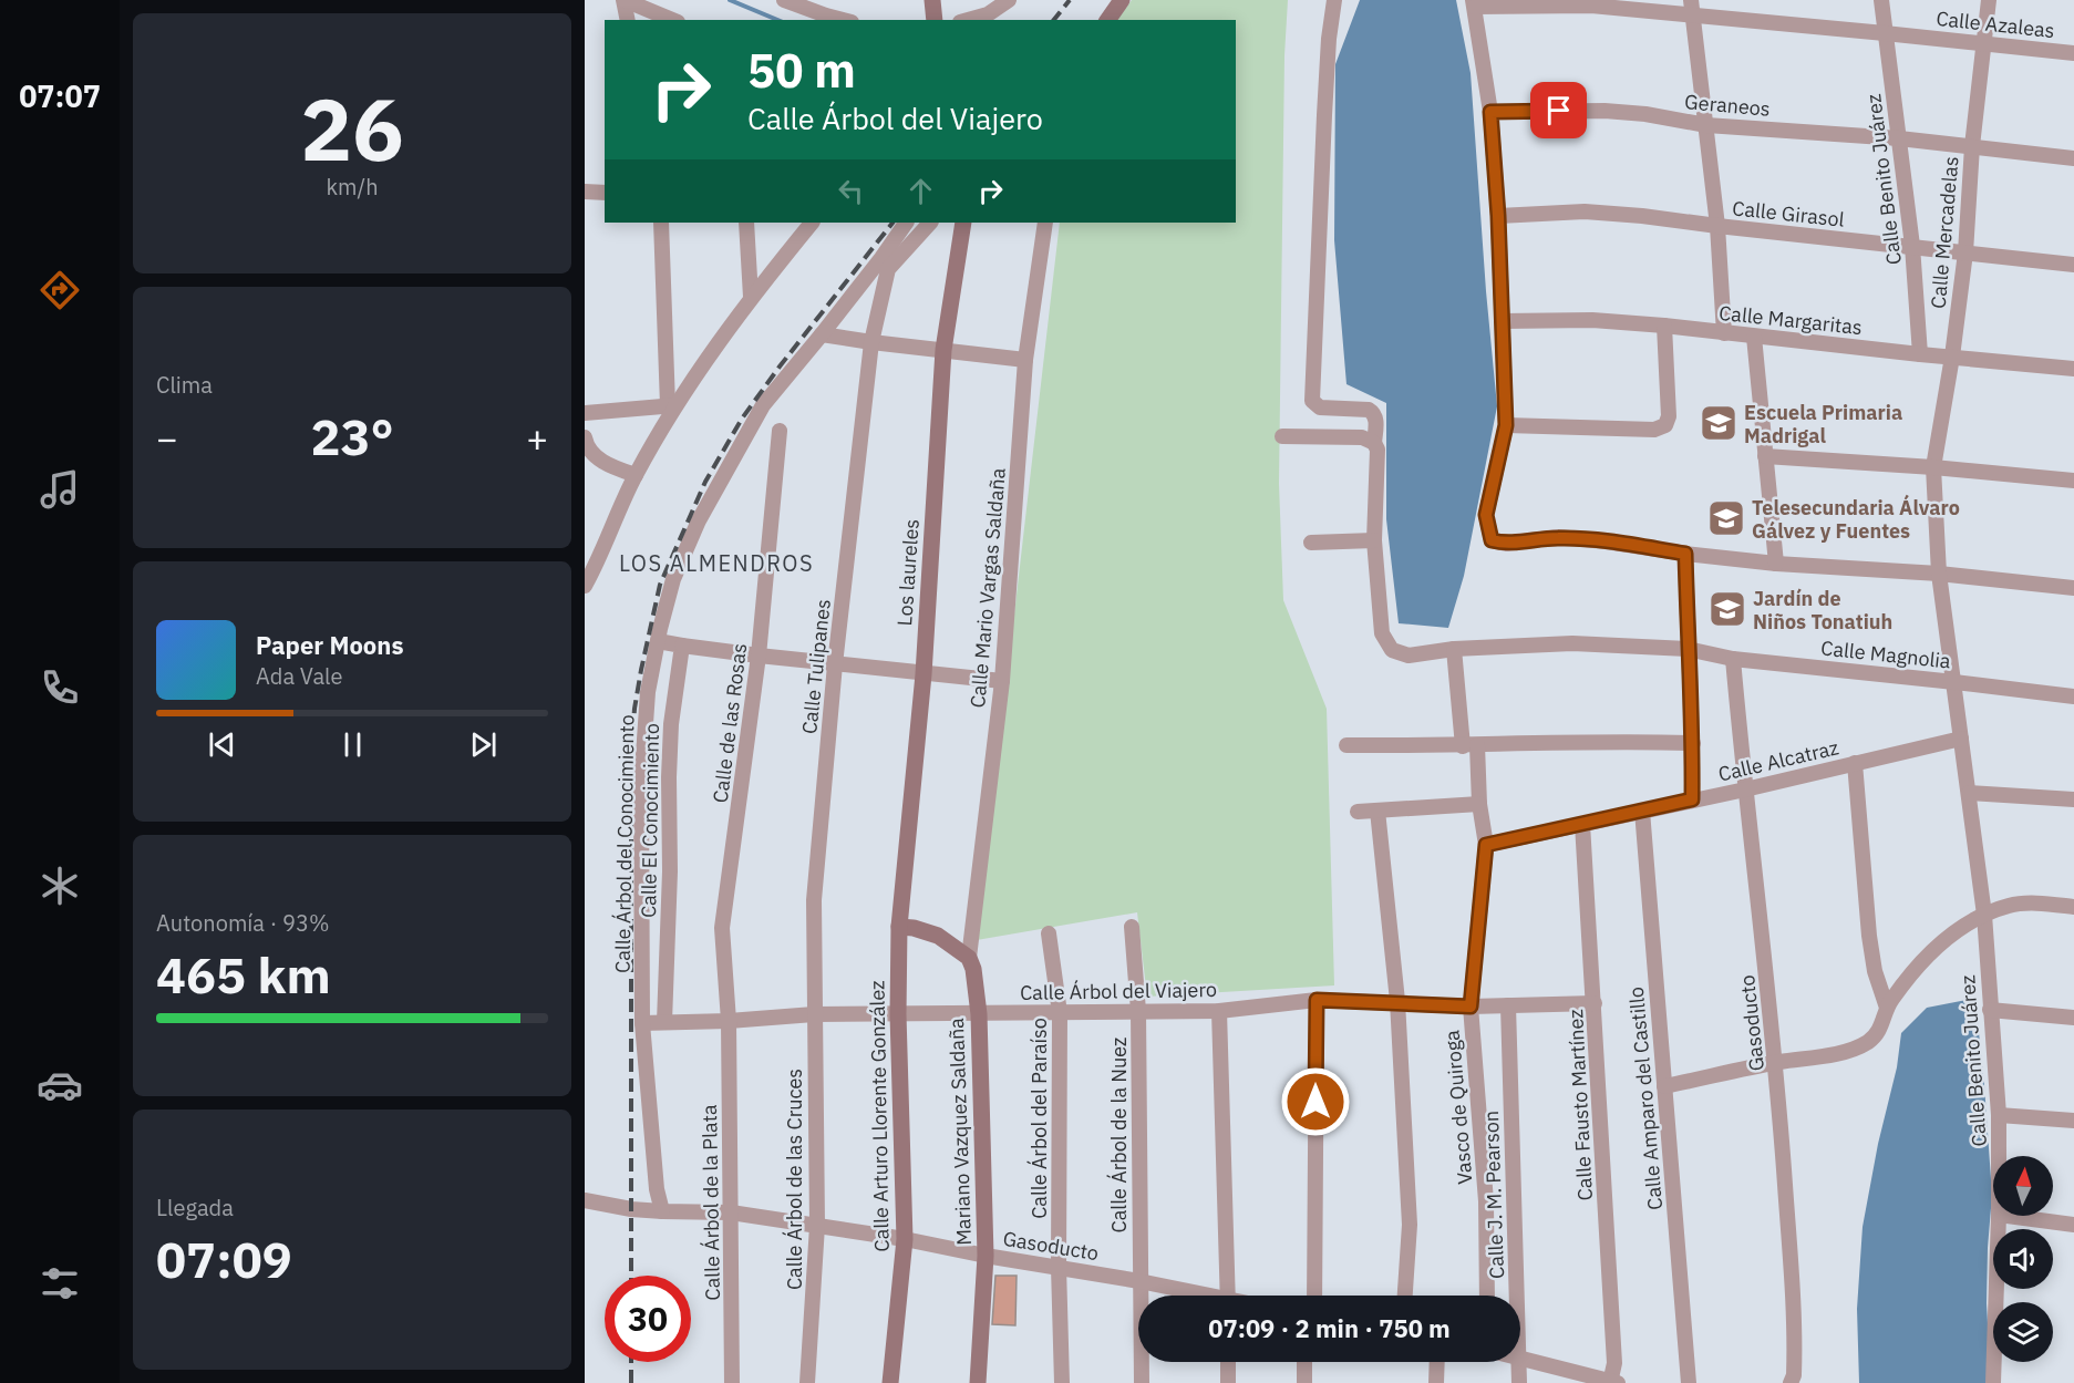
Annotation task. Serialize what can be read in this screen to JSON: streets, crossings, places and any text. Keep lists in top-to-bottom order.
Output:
{
  "streets": {
    "street": [
      "Calle Azaleas",
      "Geraneos",
      "Calle Benito Juárez",
      "Calle Girasol",
      "Calle Mercadelas",
      "Calle Margaritas",
      "Los laureles",
      "Calle Mario Vargas Saldaña",
      "Calle Magnolia",
      "Calle Tulipanes",
      "Calle de las Rosas",
      "Calle Alcatraz",
      "Calle El Conocimiento",
      "Calle Árbol del Conocimiento",
      "Calle Árbol del Viajero",
      "Gasoducto",
      "Calle Amparo del Castillo",
      "Calle Fausto Martínez",
      "Vasco de Quiroga",
      "Calle Arturo Llorente González",
      "Calle Árbol del Paraíso",
      "Mariano Vazquez Saldaña",
      "Calle Árbol de la Nuez",
      "Calle Árbol de las Cruces",
      "Calle J. M. Pearson",
      "Calle Árbol de la Plata"
    ]
  },
  "crossings": [
    ["Calle Azaleas", "Calle Benito Juárez"],
    ["Calle Azaleas", "Calle Mercadelas"],
    ["Geraneos", "Calle Benito Juárez"],
    ["Geraneos", "Calle Mercadelas"],
    ["Calle Benito Juárez", "Calle Girasol"],
    ["Calle Benito Juárez", "Calle Mercadelas"],
    ["Calle Benito Juárez", "Calle Margaritas"],
    ["Calle Benito Juárez", "Calle Magnolia"],
    ["Calle Benito Juárez", "Calle Alcatraz"],
    ["Calle Girasol", "Calle Mercadelas"],
    ["Calle Mercadelas", "Calle Margaritas"],
    ["Los laureles", "Calle Arturo Llorente González"],
    ["Calle Mario Vargas Saldaña", "Mariano Vazquez Saldaña"],
    ["Calle Magnolia", "Gasoducto"],
    ["Calle Magnolia", "Vasco de Quiroga"],
    ["Calle Tulipanes", "Calle Árbol del Viajero"],
    ["Calle Tulipanes", "Calle Árbol de las Cruces"],
    ["Calle de las Rosas", "Calle Árbol del Viajero"],
    ["Calle de las Rosas", "Calle Árbol de la Plata"],
    ["Calle Alcatraz", "Gasoducto"],
    ["Calle Alcatraz", "Calle Amparo del Castillo"],
    ["Calle Alcatraz", "Calle Fausto Martínez"],
    ["Calle Alcatraz", "Vasco de Quiroga"],
    ["Calle El Conocimiento", "Calle Árbol del Viajero"],
    ["Calle Árbol del Conocimiento", "Calle Árbol del Viajero"],
    ["Calle Árbol del Conocimiento", "Gasoducto"],
    ["Calle Árbol del Viajero", "Calle Fausto Martínez"],
    ["Calle Árbol del Viajero", "Vasco de Quiroga"],
    ["Calle Árbol del Viajero", "Calle Arturo Llorente González"],
    ["Calle Árbol del Viajero", "Calle Árbol del Paraíso"],
    ["Calle Árbol del Viajero", "Mariano Vazquez Saldaña"],
    ["Calle Árbol del Viajero", "Calle Árbol de la Nuez"],
    ["Calle Árbol del Viajero", "Calle Árbol de las Cruces"],
    ["Calle Árbol del Viajero", "Calle J. M. Pearson"],
    ["Calle Árbol del Viajero", "Calle Árbol de la Plata"],
    ["Gasoducto", "Calle Arturo Llorente González"],
    ["Gasoducto", "Calle Árbol del Paraíso"],
    ["Gasoducto", "Mariano Vazquez Saldaña"],
    ["Gasoducto", "Calle Árbol de la Nuez"],
    ["Gasoducto", "Calle Árbol de las Cruces"],
    ["Gasoducto", "Calle Árbol de la Plata"]
  ],
  "districts": ["LOS ALMENDROS"],
  "places": {
    "school or university": ["Escuela Primaria Madrigal", "Telesecundaria Álvaro Gálvez y Fuentes", "Jardín de Niños Tonatiuh"]
  },
  "north": "top",
  "page": {
    "tabs": "07:07",
    "tile": [
      ["26", "km/h"],
      "Clima",
      ["Autonomía · 93%", "465 km"],
      ["Llegada", "07:09"]
    ],
    "turn": ["50 m", "Calle Árbol del Viajero"],
    "heat": ["−", "23°", "+"],
    "song": ["Paper Moons", "Ada Vale"],
    "limit": "30",
    "trip": "07:09 · 2 min · 750 m"
  }
}
